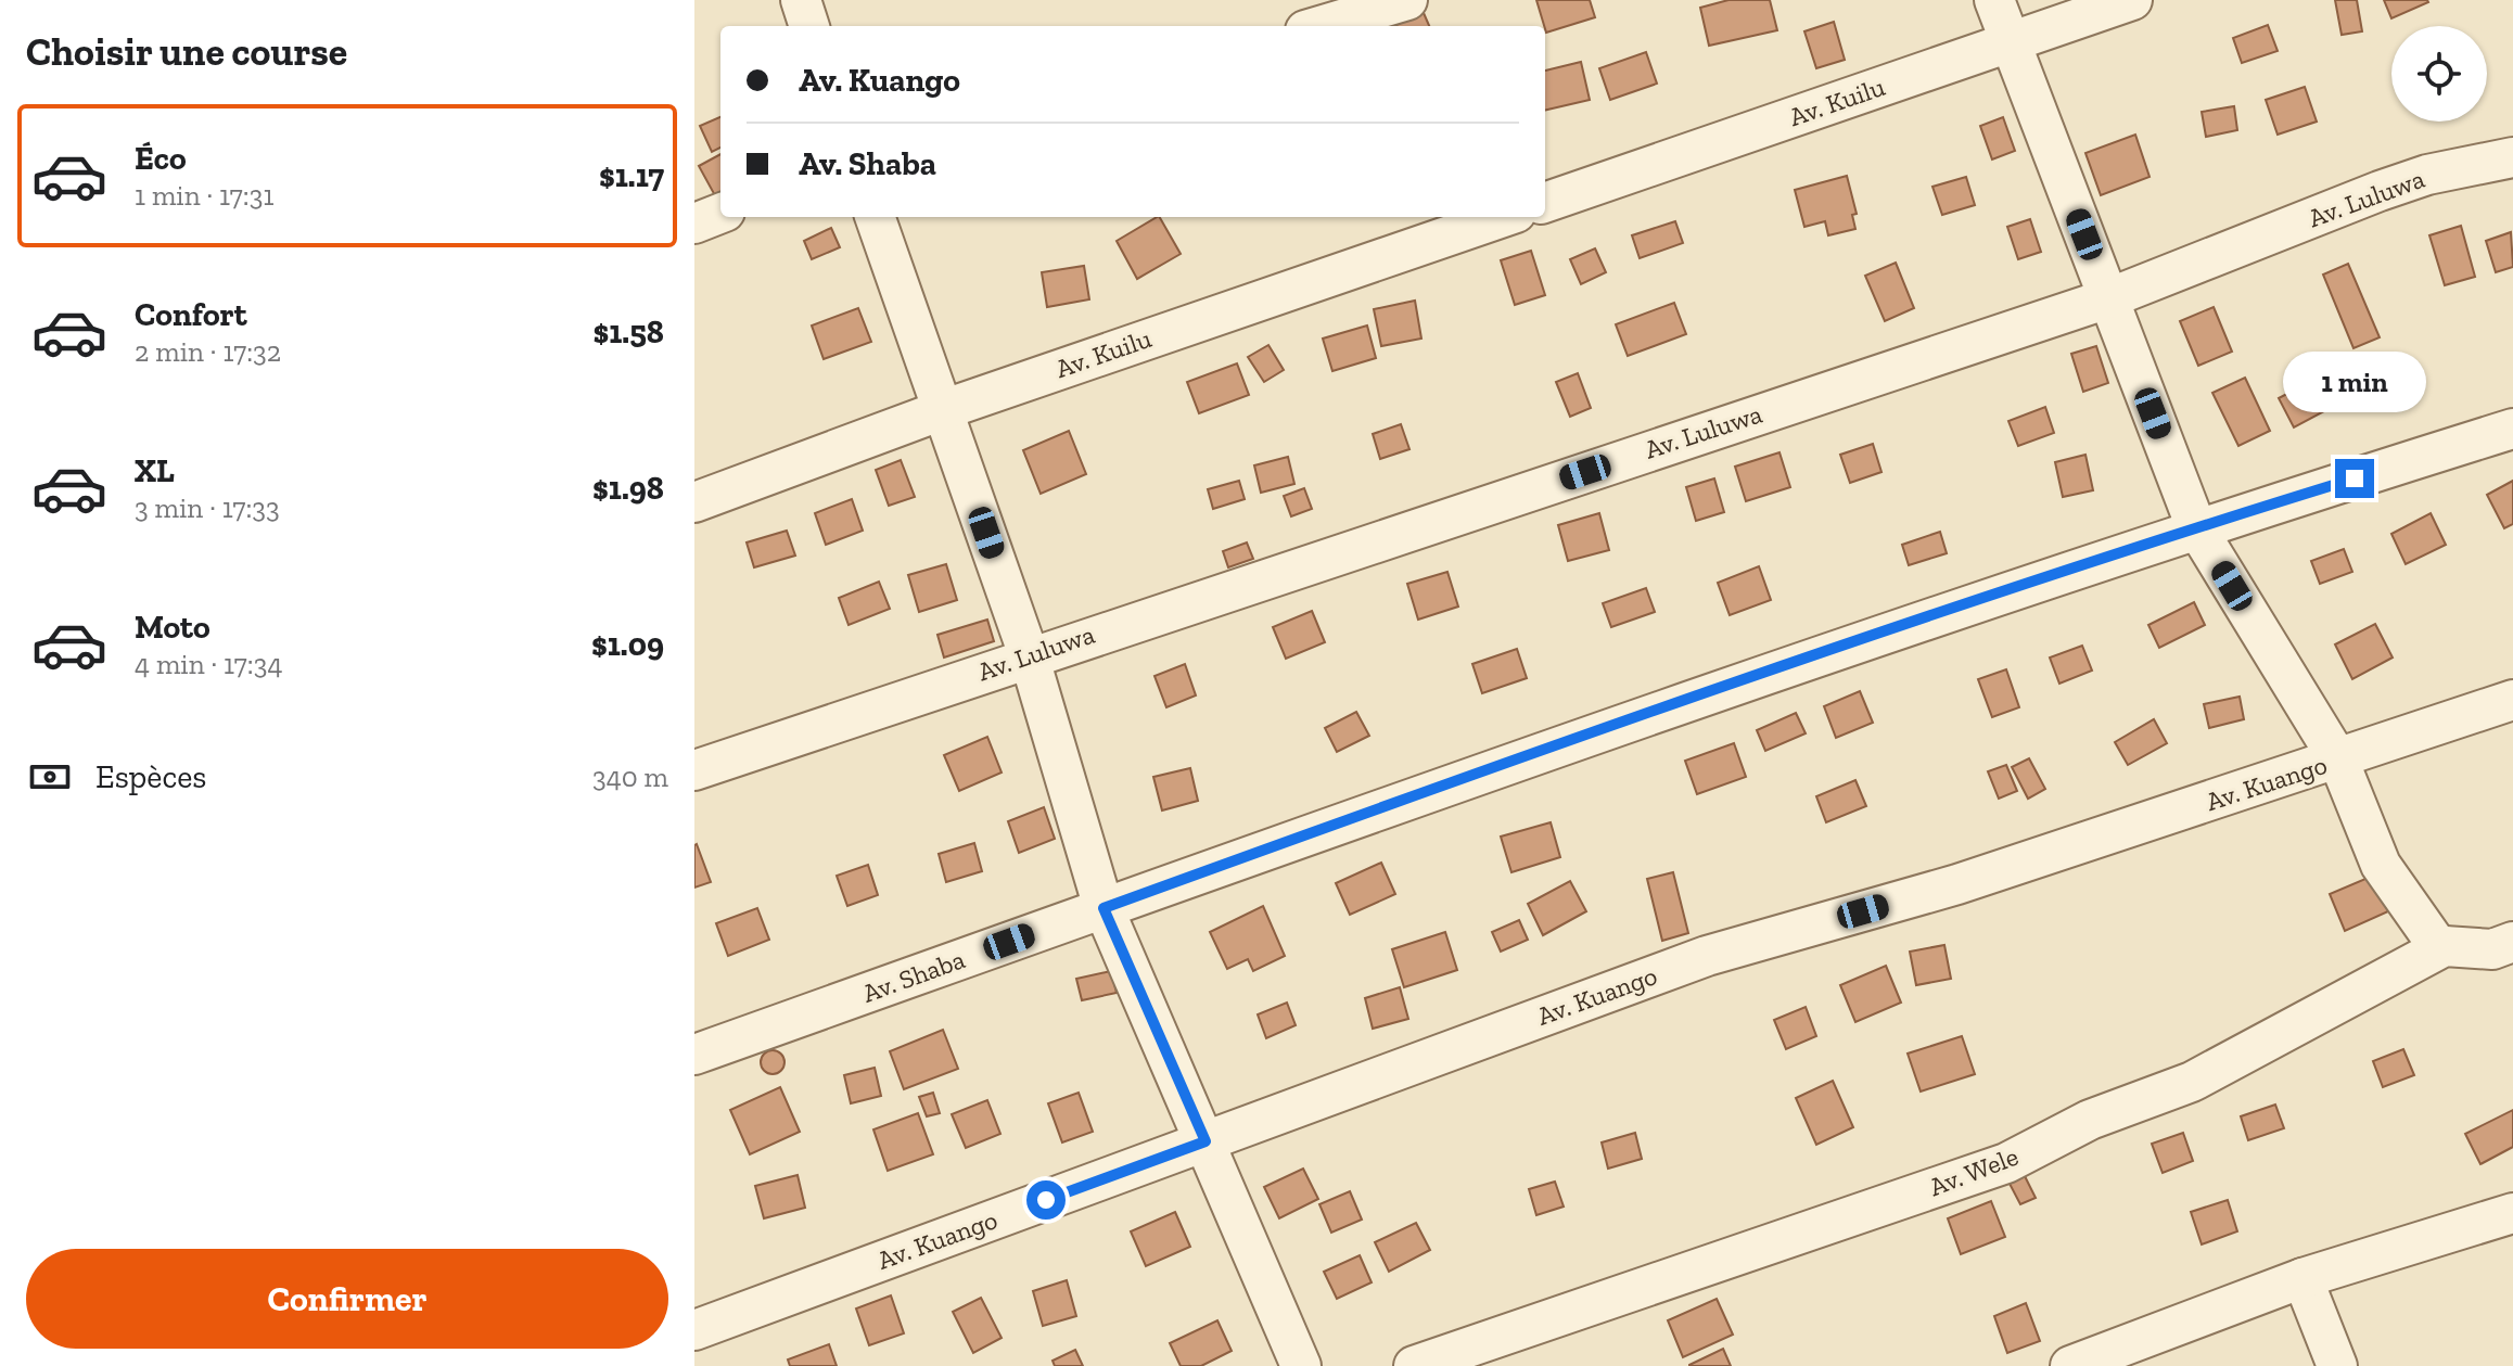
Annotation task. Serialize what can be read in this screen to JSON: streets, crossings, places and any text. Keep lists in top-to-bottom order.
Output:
{
  "streets": {
    "street": [
      "Av. Kuilu",
      "Av. Luluwa",
      "Av. Kuango",
      "Av. Shaba",
      "Av. Wele"
    ]
  },
  "page": {
    "heading": "Choisir une course",
    "banner": ["Av. Kuango", "Av. Shaba"],
    "list": [
      {
        "name": "Éco",
        "note": "1 min · 17:31",
        "value": "$1.17"
      },
      {
        "name": "Confort",
        "note": "2 min · 17:32",
        "value": "$1.58"
      },
      {
        "name": "XL",
        "note": "3 min · 17:33",
        "value": "$1.98"
      },
      {
        "name": "Moto",
        "note": "4 min · 17:34",
        "value": "$1.09"
      }
    ],
    "bubble": "1 min",
    "pay": ["Espèces", "340 m"],
    "buttons": "Confirmer"
  }
}
